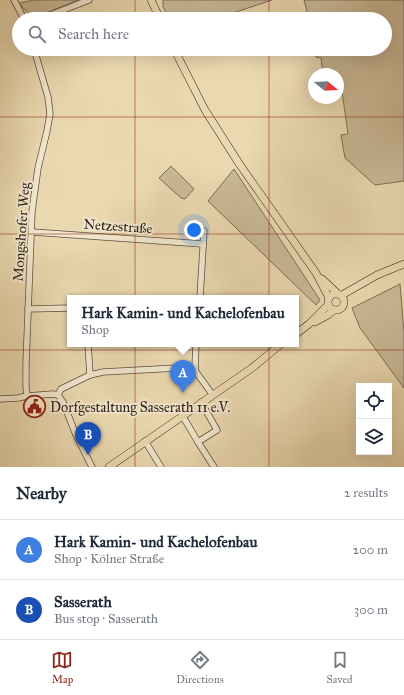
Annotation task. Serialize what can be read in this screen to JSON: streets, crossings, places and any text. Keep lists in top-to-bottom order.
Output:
{
  "streets": {
    "street": ["Netzestraße", "Mongshofer Weg"]
  },
  "crossings": [
    ["Netzestraße", "Mongshofer Weg"]
  ],
  "places": {
    "public building": ["Dorfgestaltung Sasserath 11 e.V."]
  },
  "north": "right",
  "page": {
    "search": "Search here",
    "popup": ["Hark Kamin- und Kachelofenbau", "Shop"],
    "pins": ["A", "B"],
    "heading": ["Nearby", "2 results"],
    "list": [
      {
        "mark": "A",
        "name": "Hark Kamin- und Kachelofenbau",
        "note": "Shop · Kölner Straße",
        "value": "200 m"
      },
      {
        "mark": "B",
        "name": "Sasserath",
        "note": "Bus stop · Sasserath",
        "value": "300 m"
      }
    ],
    "nav": ["Map", "Directions", "Saved"]
  }
}
